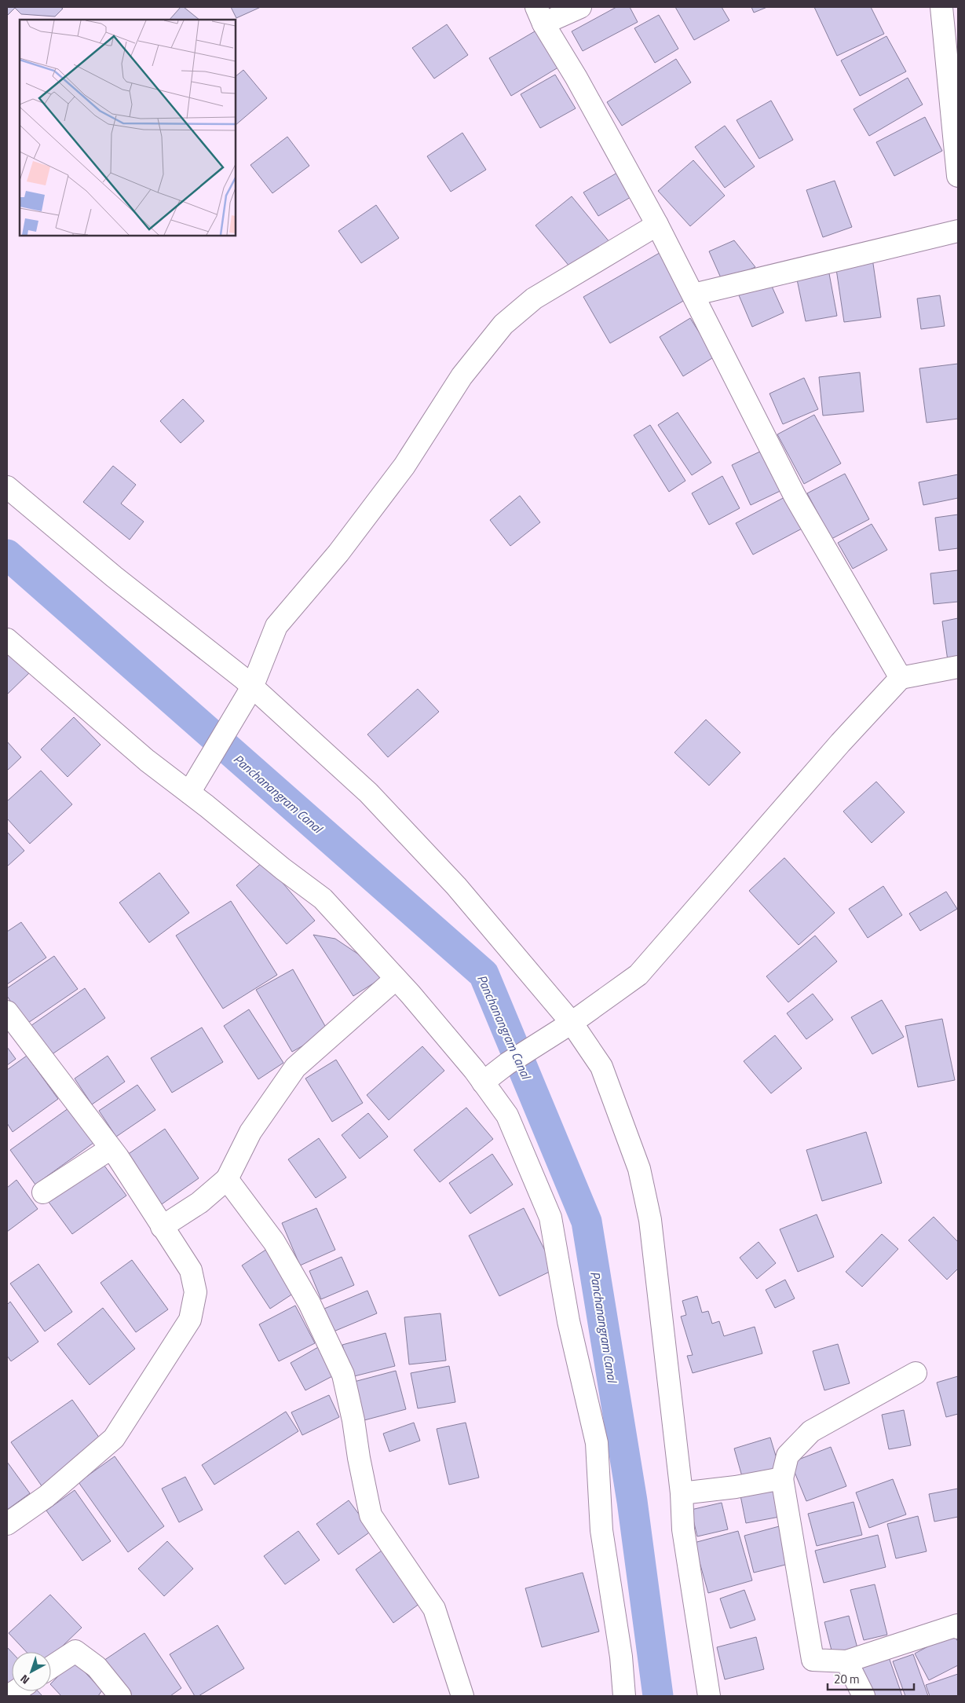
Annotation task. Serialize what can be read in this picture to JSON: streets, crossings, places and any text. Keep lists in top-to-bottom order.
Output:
{
  "water": ["Panchanangram Canal"],
  "scale_bar": "20 m",
  "north": "bottom left"
}
